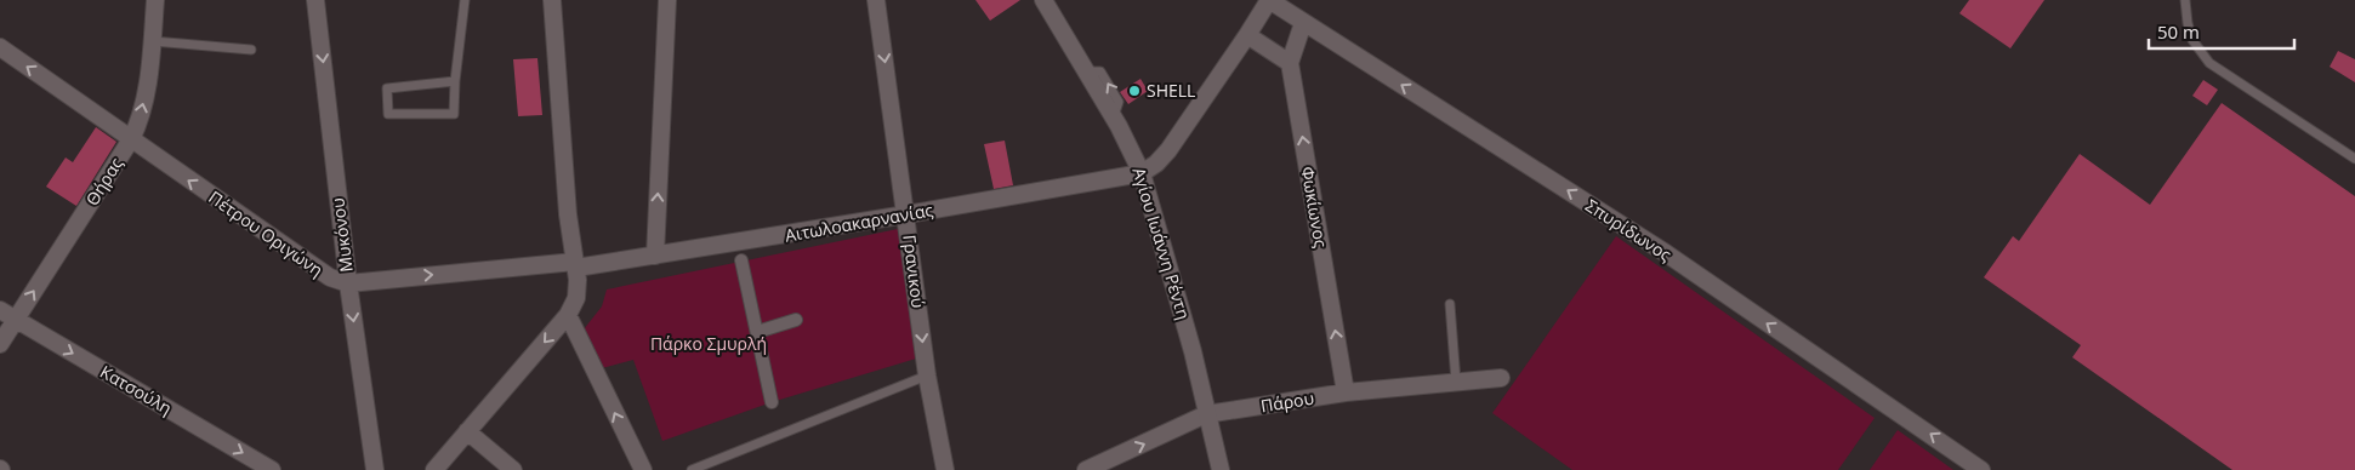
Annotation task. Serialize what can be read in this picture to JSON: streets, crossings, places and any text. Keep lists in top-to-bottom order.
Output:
{
  "streets": {
    "street": [
      "Θήρας",
      "Φωκίωνος",
      "Αιτωλοακαρνανίας",
      "Σπυρίδωνος",
      "Πέτρου Οριγώνη",
      "Μυκόνου",
      "Αγίου Ιωάννη Ρέντη",
      "Γρανικού",
      "Κατσούλη",
      "Πάρου"
    ]
  },
  "crossings": [
    ["Θήρας", "Πέτρου Οριγώνη"],
    ["Θήρας", "Κατσούλη"],
    ["Φωκίωνος", "Σπυρίδωνος"],
    ["Φωκίωνος", "Πάρου"],
    ["Αιτωλοακαρνανίας", "Πέτρου Οριγώνη"],
    ["Αιτωλοακαρνανίας", "Αγίου Ιωάννη Ρέντη"],
    ["Αιτωλοακαρνανίας", "Γρανικού"],
    ["Πέτρου Οριγώνη", "Μυκόνου"],
    ["Αγίου Ιωάννη Ρέντη", "Πάρου"]
  ],
  "one_way": [
    "Θήρας",
    "Φωκίωνος",
    "Σπυρίδωνος",
    "Μυκόνου",
    "Γρανικού",
    "Κατσούλη"
  ],
  "parks": ["Πάρκο Σµυρλή"],
  "places": ["SHELL"],
  "scale_bar": "50 m"
}
